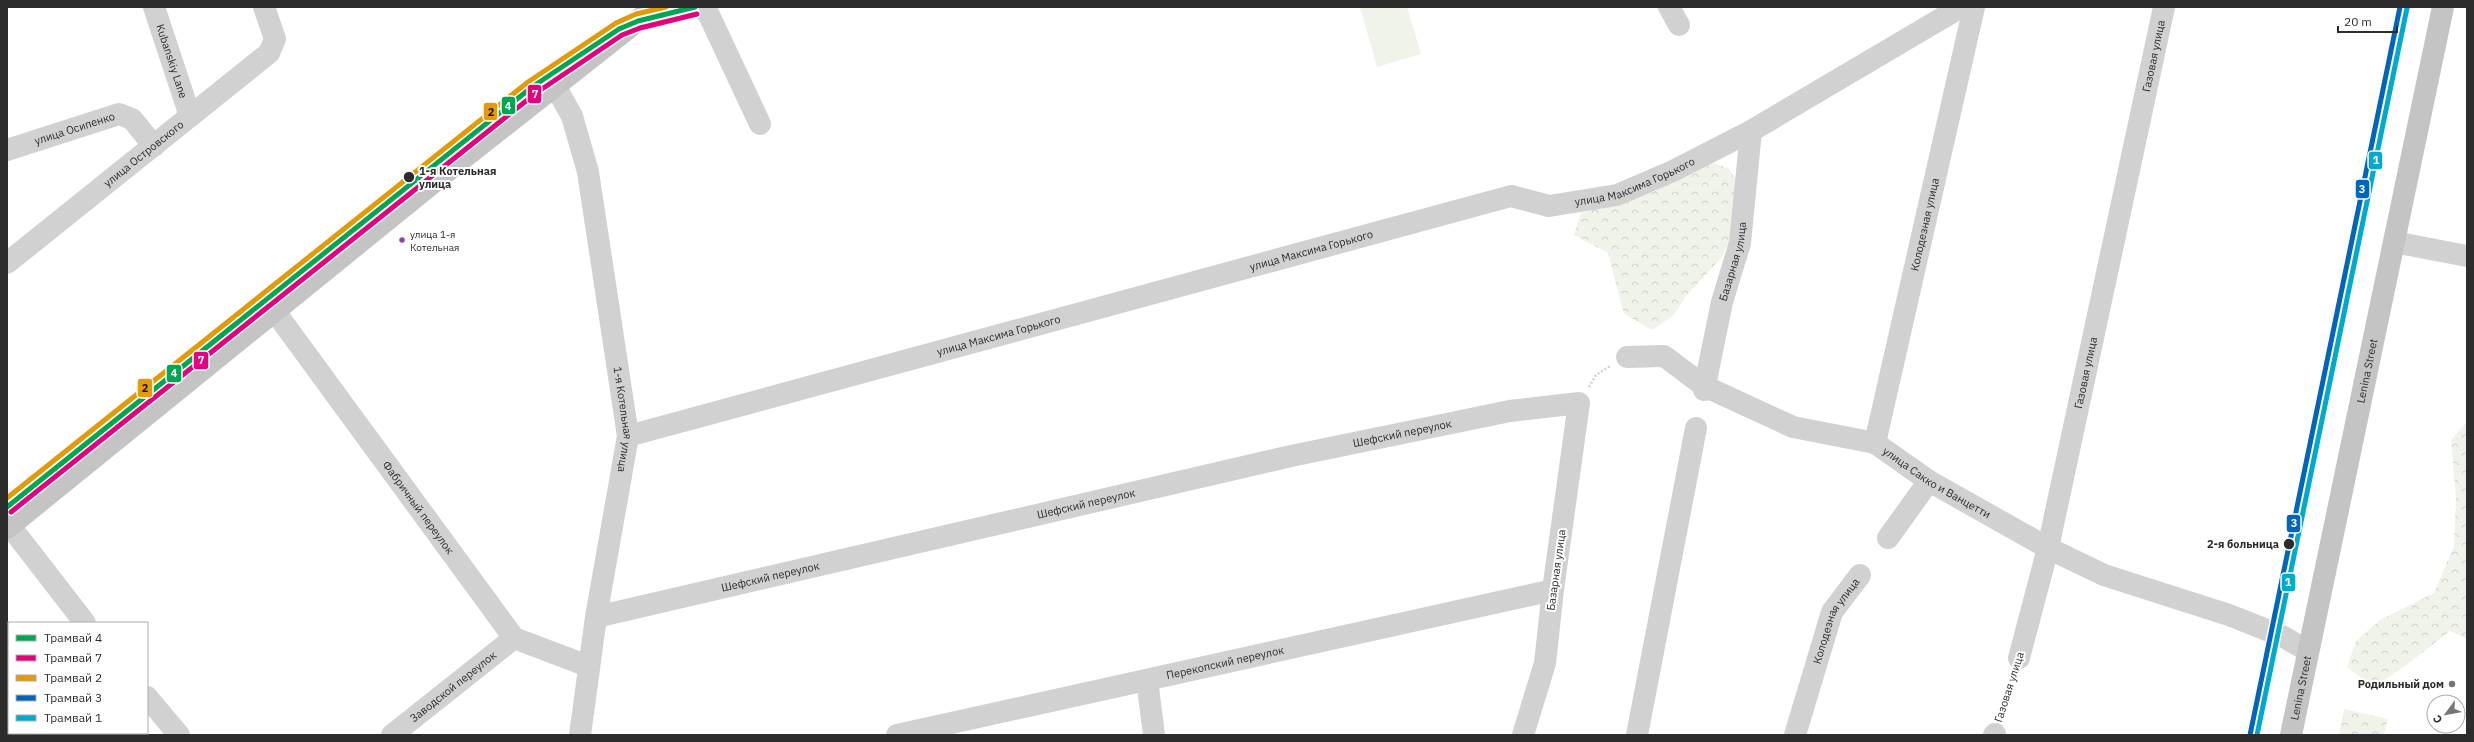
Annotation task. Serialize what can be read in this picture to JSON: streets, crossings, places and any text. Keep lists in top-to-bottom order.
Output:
{
  "streets": {
    "main road": ["Lenina Street"],
    "street": [
      "Газовая улица",
      "Kubanskiy Lane",
      "улица Осипенко",
      "улица Островского",
      "улица Максима Горького",
      "Колодезная улица",
      "Базарная улица",
      "1-я Котельная улица",
      "Шефский переулок",
      "улица Сакко и Ванцетти",
      "Фабричный переулок",
      "Перекопский переулок",
      "Заводской переулок"
    ]
  },
  "crossings": [
    ["Газовая улица", "улица Сакко и Ванцетти"],
    ["Kubanskiy Lane", "улица Островского"],
    ["улица Осипенко", "улица Островского"],
    ["улица Максима Горького", "Базарная улица"],
    ["улица Максима Горького", "1-я Котельная улица"],
    ["Колодезная улица", "улица Сакко и Ванцетти"],
    ["Базарная улица", "Шефский переулок"],
    ["Базарная улица", "улица Сакко и Ванцетти"],
    ["Базарная улица", "Перекопский переулок"],
    ["Lenina Street", "улица Сакко и Ванцетти"],
    ["1-я Котельная улица", "Шефский переулок"],
    ["Фабричный переулок", "Заводской переулок"]
  ],
  "places": [
    "1-я Котельная улица",
    "улица 1-я Котельная",
    "2-я больница",
    "Родильный дом"
  ],
  "lines": [
    "tram line 4",
    "tram line 2",
    "tram line 3",
    "tram line 1",
    "tram line 7"
  ],
  "legend": [
    "Трамвай 4",
    "Трамвай 7",
    "Трамвай 2",
    "Трамвай 3",
    "Трамвай 1"
  ],
  "scale_bar": "20 m",
  "north": "bottom left"
}
